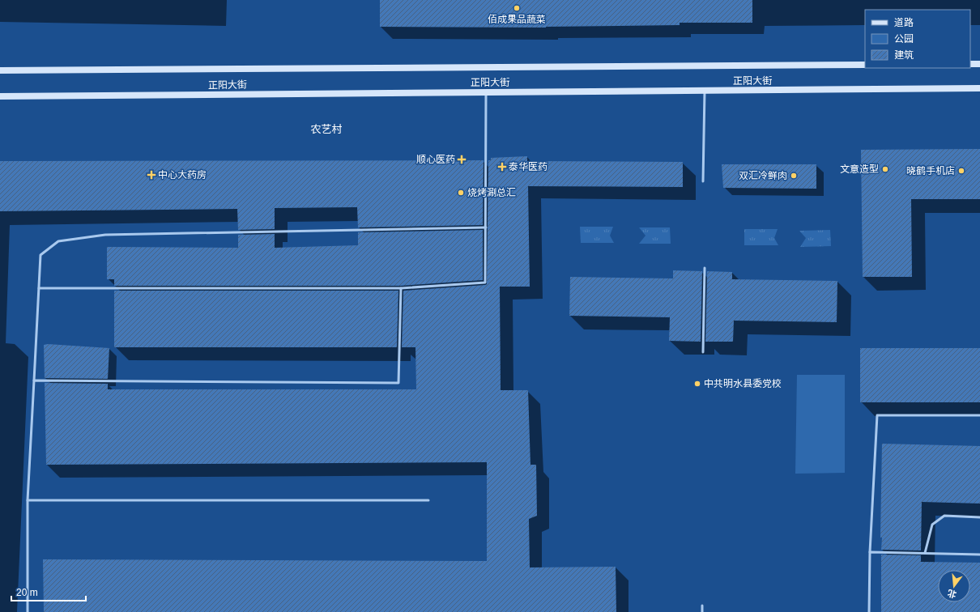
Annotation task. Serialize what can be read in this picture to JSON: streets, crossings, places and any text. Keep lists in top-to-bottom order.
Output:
{
  "streets": {
    "main road": ["正阳大街"]
  },
  "districts": ["农艺村"],
  "places": {
    "other": [
      "佰成果品蔬菜",
      "文意造型",
      "晓鹤手机店",
      "双汇冷鲜肉",
      "烧烤涮总汇",
      "中共明水县委党校"
    ],
    "health": ["顺心医药", "泰华医药", "中心大药房"]
  },
  "legend": ["道路", "公园", "建筑"],
  "scale_bar": "20 m",
  "north": "bottom"
}
